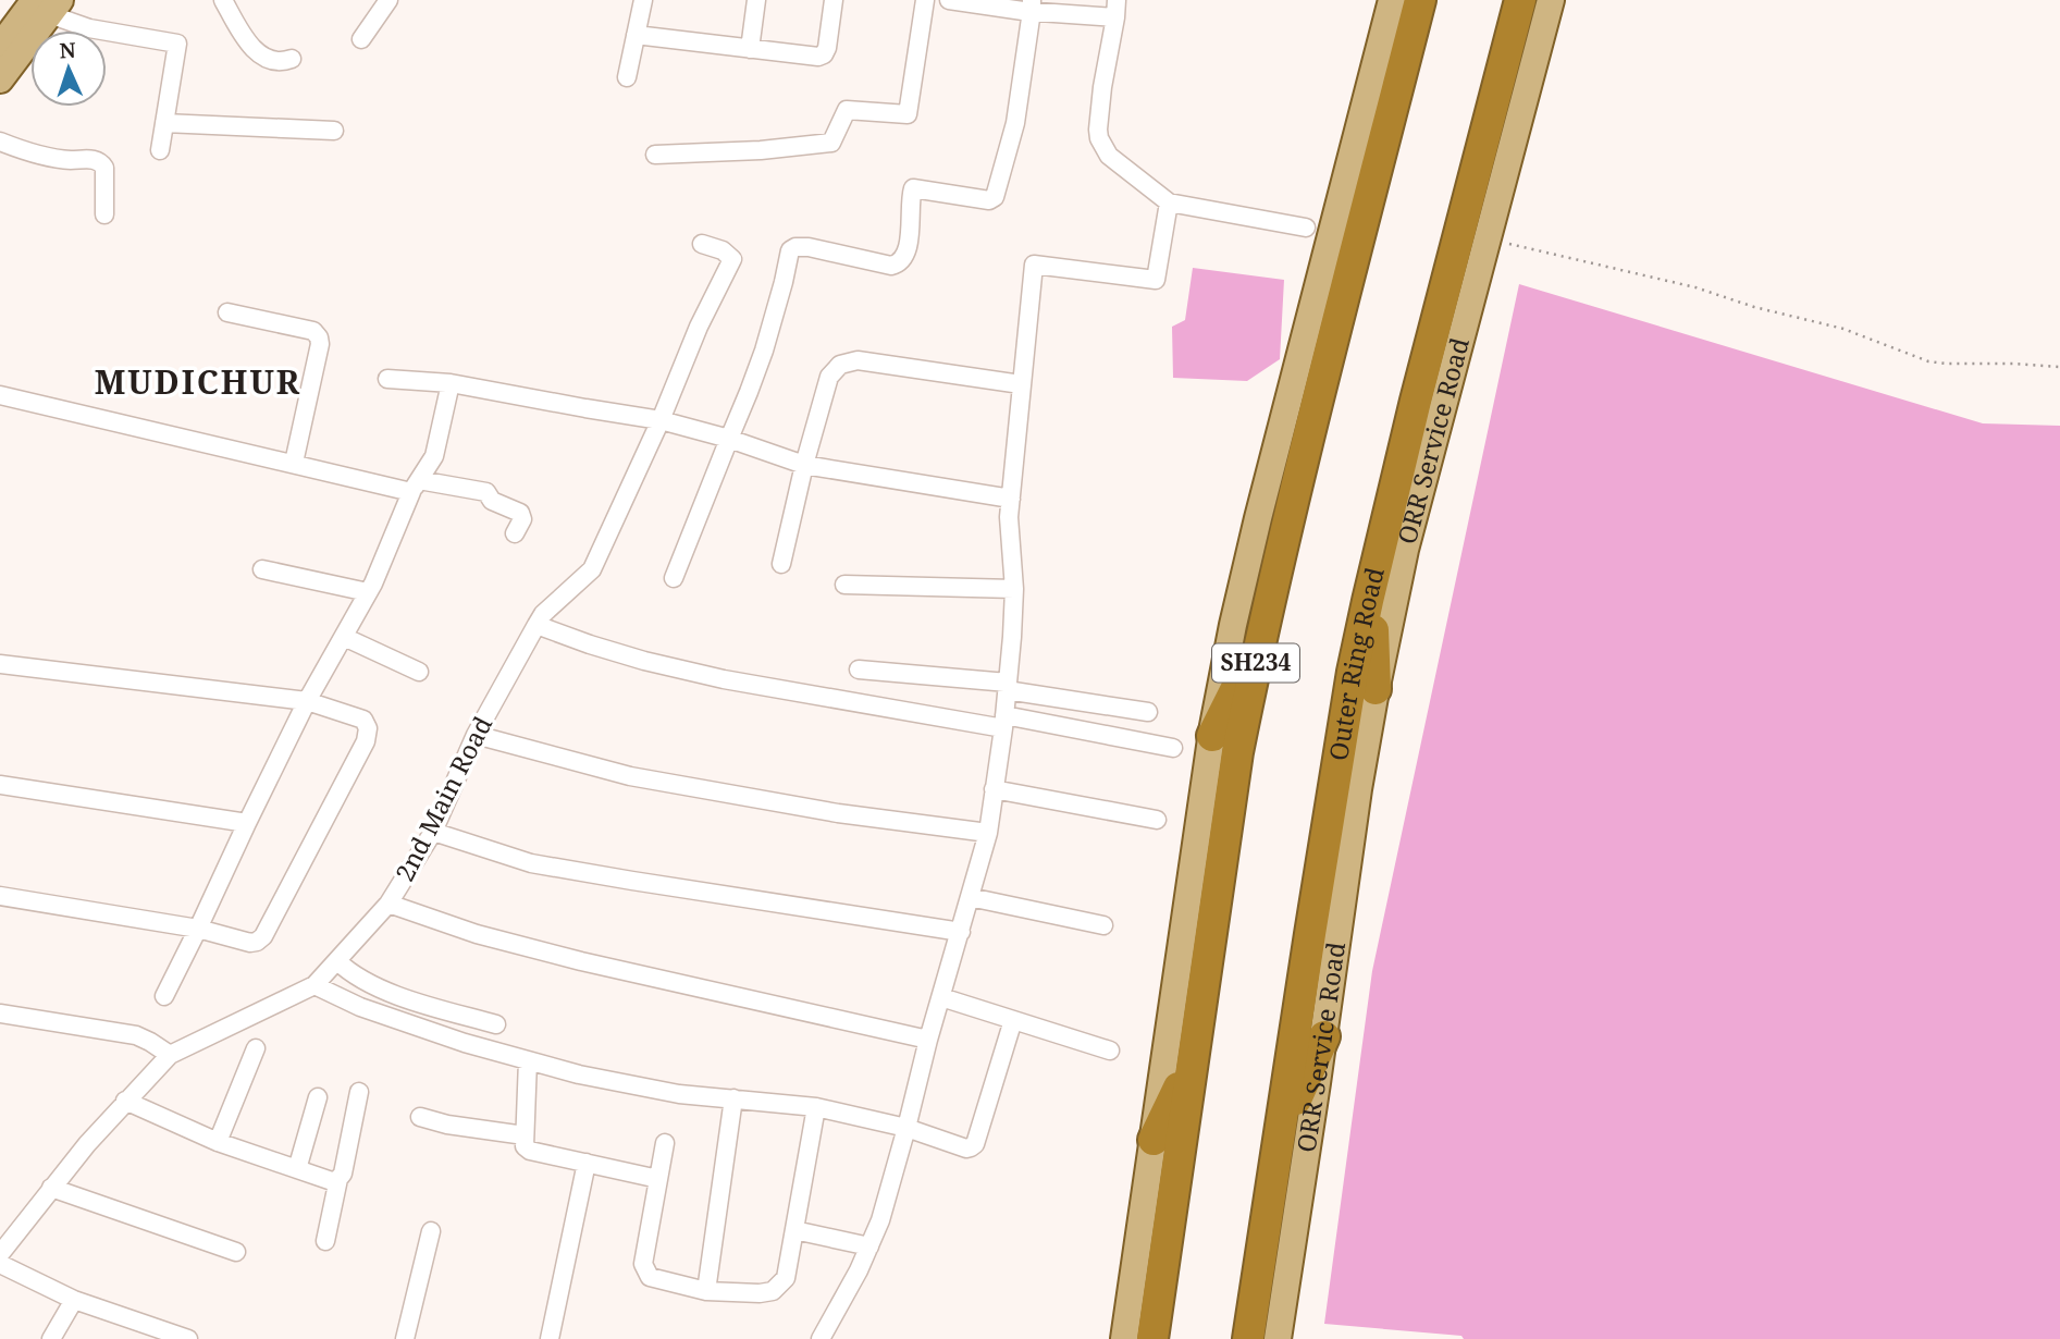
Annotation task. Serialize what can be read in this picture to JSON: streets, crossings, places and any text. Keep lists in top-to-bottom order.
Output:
{
  "streets": {
    "highway": ["SH234", "Outer Ring Road"],
    "main road": ["ORR Service Road"],
    "street": ["2nd Main Road"]
  },
  "districts": ["MUDICHUR"],
  "north": "top"
}
